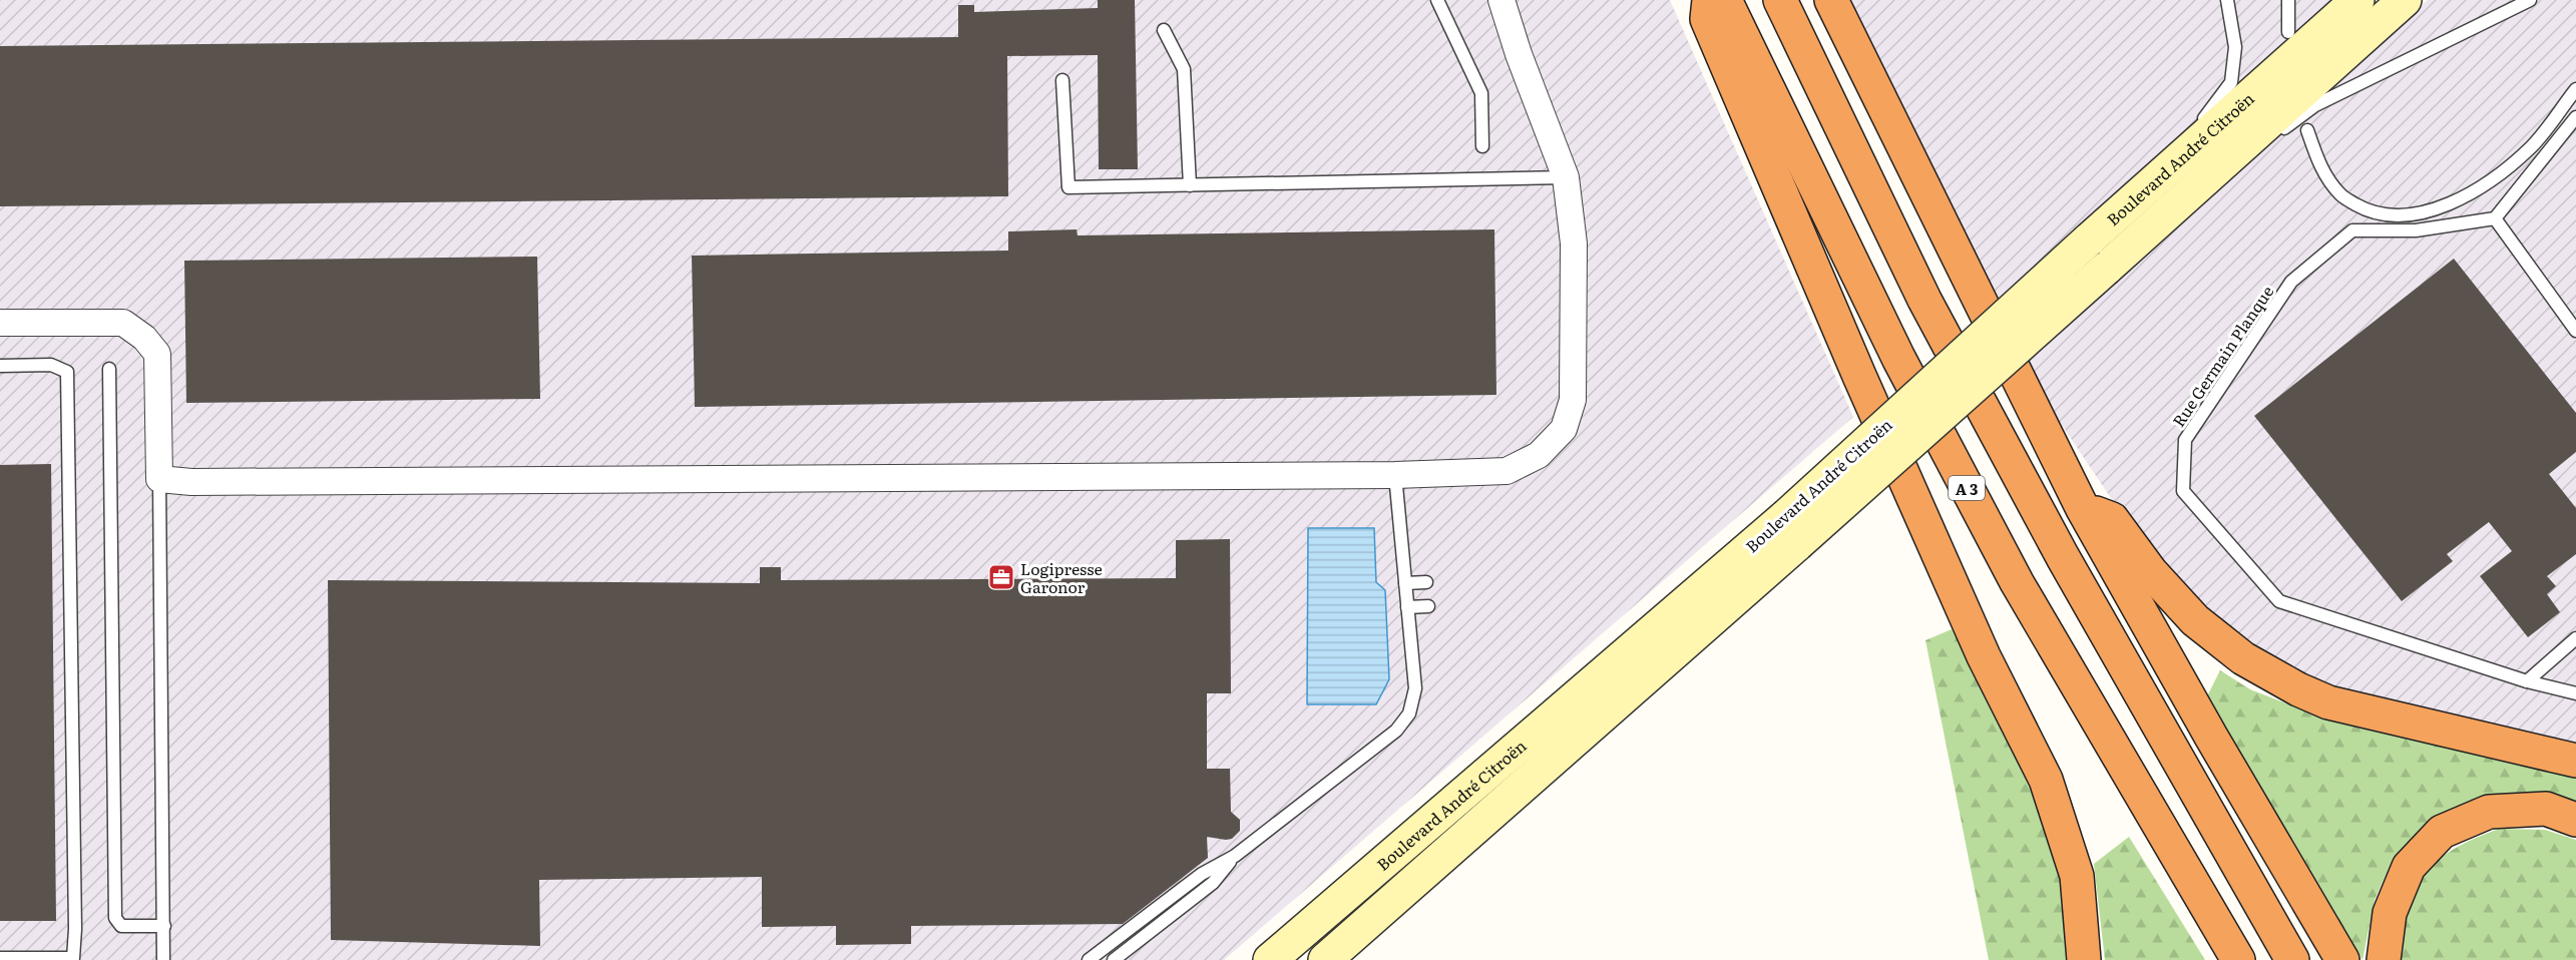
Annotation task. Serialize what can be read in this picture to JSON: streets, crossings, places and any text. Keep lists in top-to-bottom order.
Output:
{
  "streets": {
    "highway": ["A 3"],
    "main road": ["Boulevard André Citroën"],
    "lane": ["Rue Germain Planque"]
  },
  "places": {
    "office": ["Logipresse Garonor"]
  }
}
